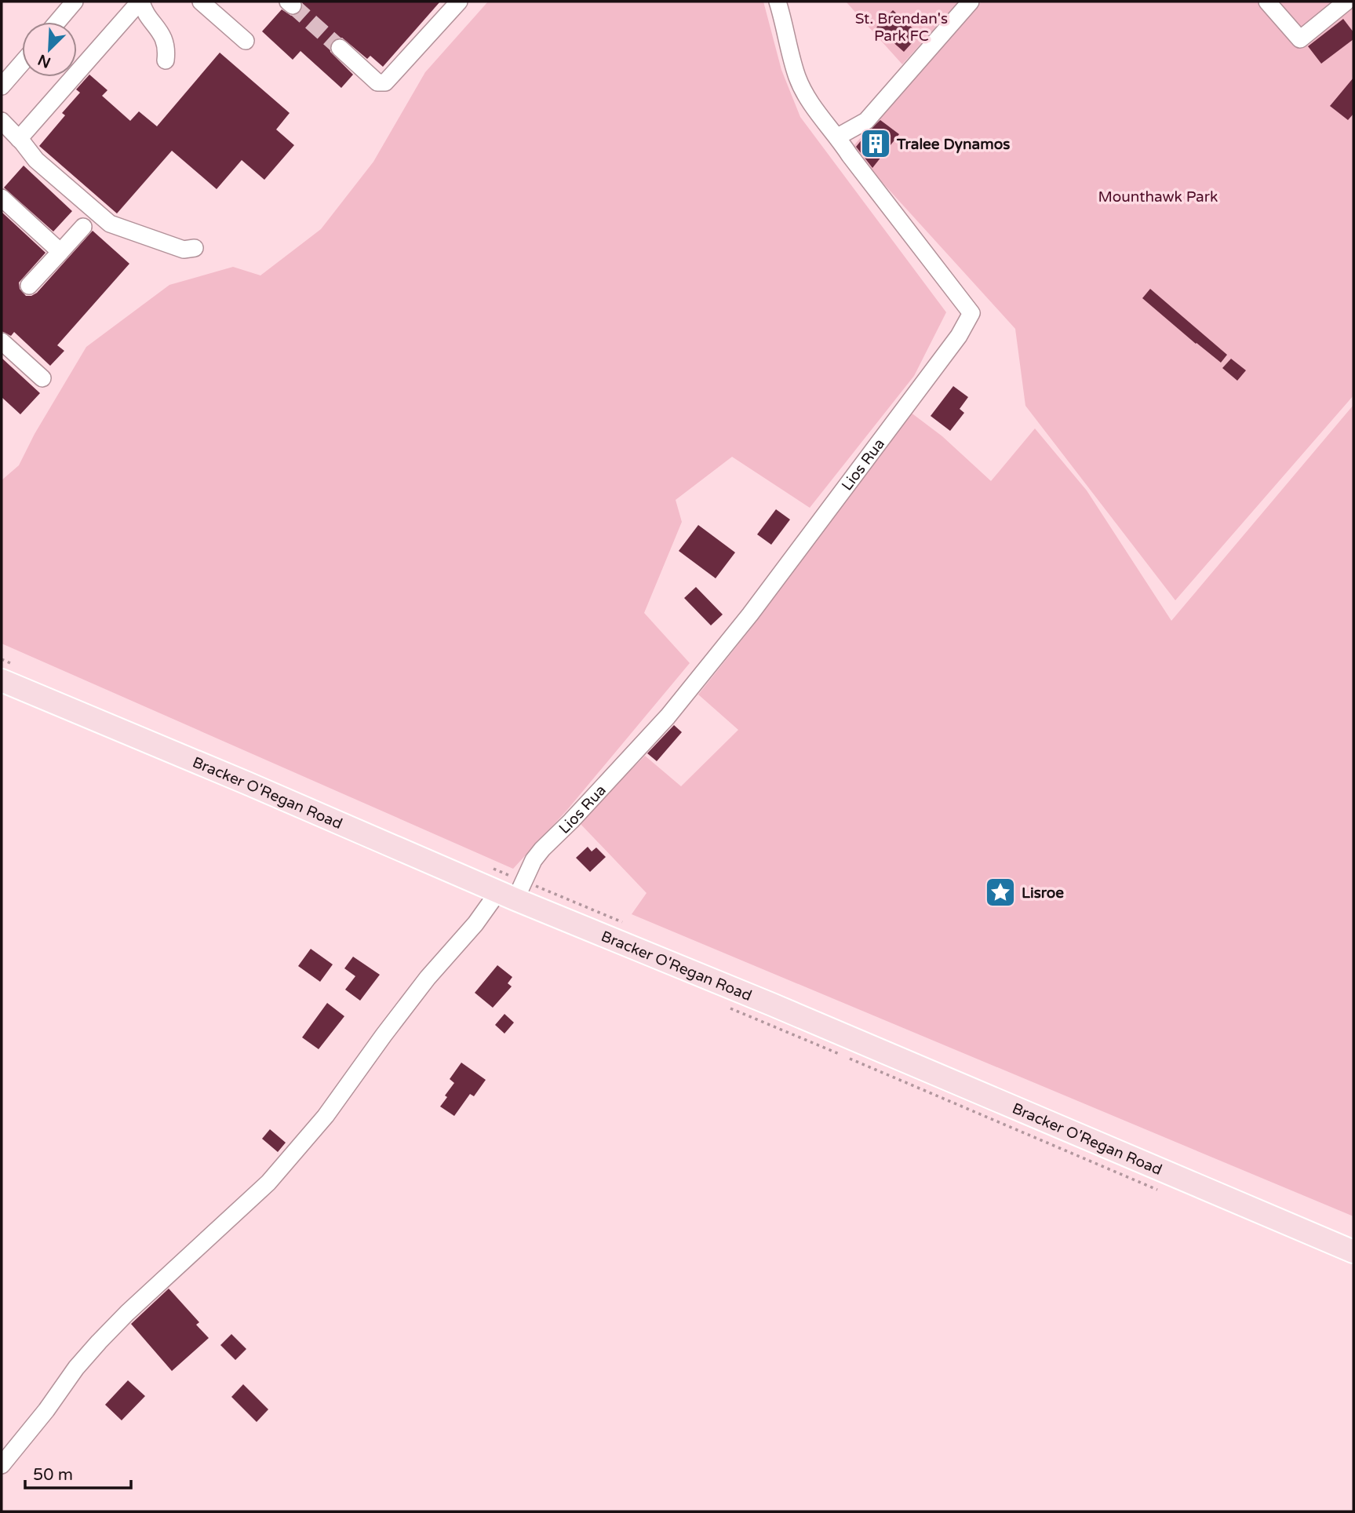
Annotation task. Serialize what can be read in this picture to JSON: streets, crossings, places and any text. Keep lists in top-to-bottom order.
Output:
{
  "streets": {
    "main road": ["Bracker O'Regan Road"],
    "street": ["Lios Rua"]
  },
  "crossings": [
    ["Lios Rua", "Bracker O'Regan Road"]
  ],
  "parks": ["St. Brendan's Park FC", "Mounthawk Park"],
  "places": {
    "building": ["Tralee Dynamos"],
    "place": ["Lisroe"]
  },
  "scale_bar": "50 m",
  "north": "bottom left"
}
